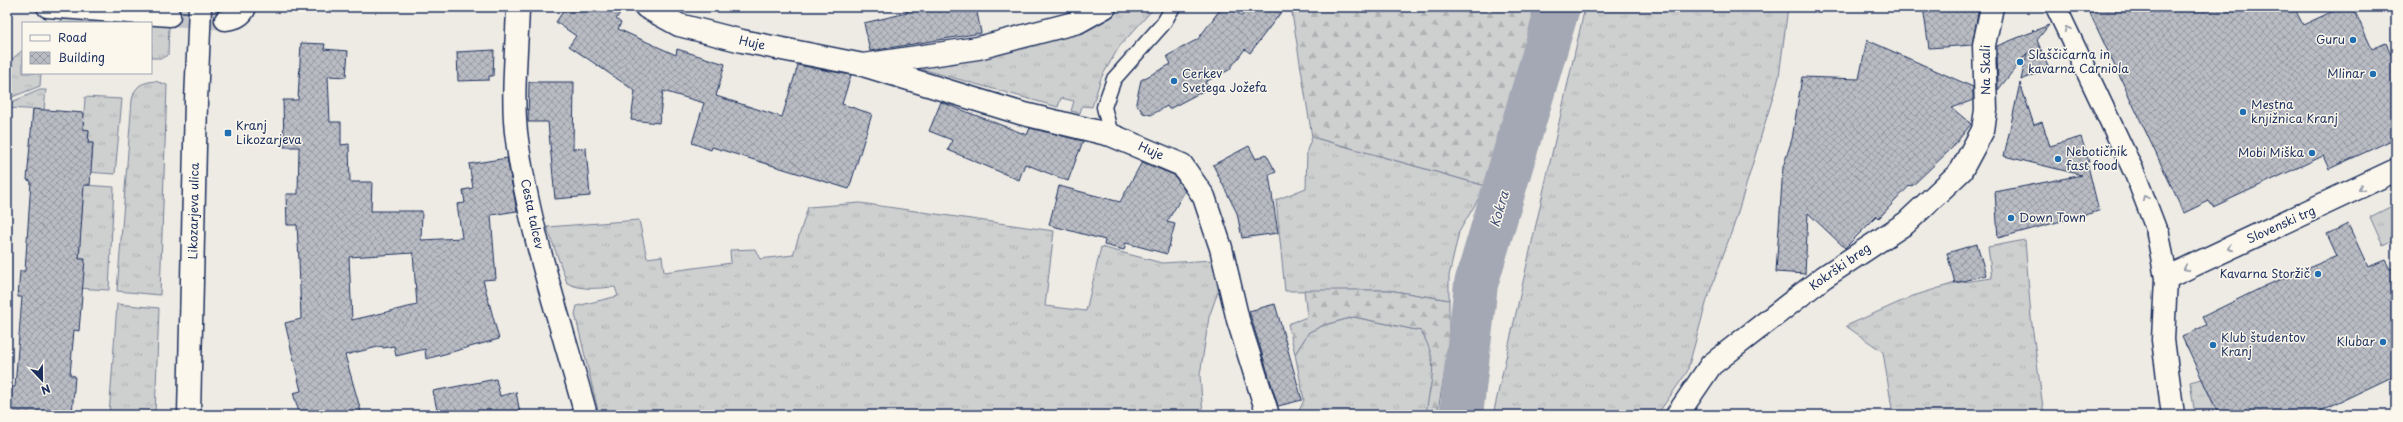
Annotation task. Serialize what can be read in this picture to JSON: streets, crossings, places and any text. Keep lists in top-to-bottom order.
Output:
{
  "streets": {
    "street": [
      "Huje",
      "Na Skali",
      "Likozarjeva ulica",
      "Cesta talcev",
      "Slovenski trg",
      "Kokrški breg"
    ]
  },
  "crossings": [
    ["Na Skali", "Kokrški breg"]
  ],
  "one_way": ["Slovenski trg"],
  "water": ["Kokra"],
  "places": {
    "other": [
      "Guru",
      "Slaščičarna in kavarna Carniola",
      "Mlinar",
      "Cerkev Svetega Jožefa",
      "Mestna knjižnica Kranj",
      "Mobi Miška",
      "Nebotičnik fast food",
      "Down Town",
      "Kavarna Storžič",
      "Klubar",
      "Klub študentov Kranj"
    ],
    "transit": ["Kranj Likozarjeva"]
  },
  "legend": ["Road", "Building"],
  "north": "bottom"
}
